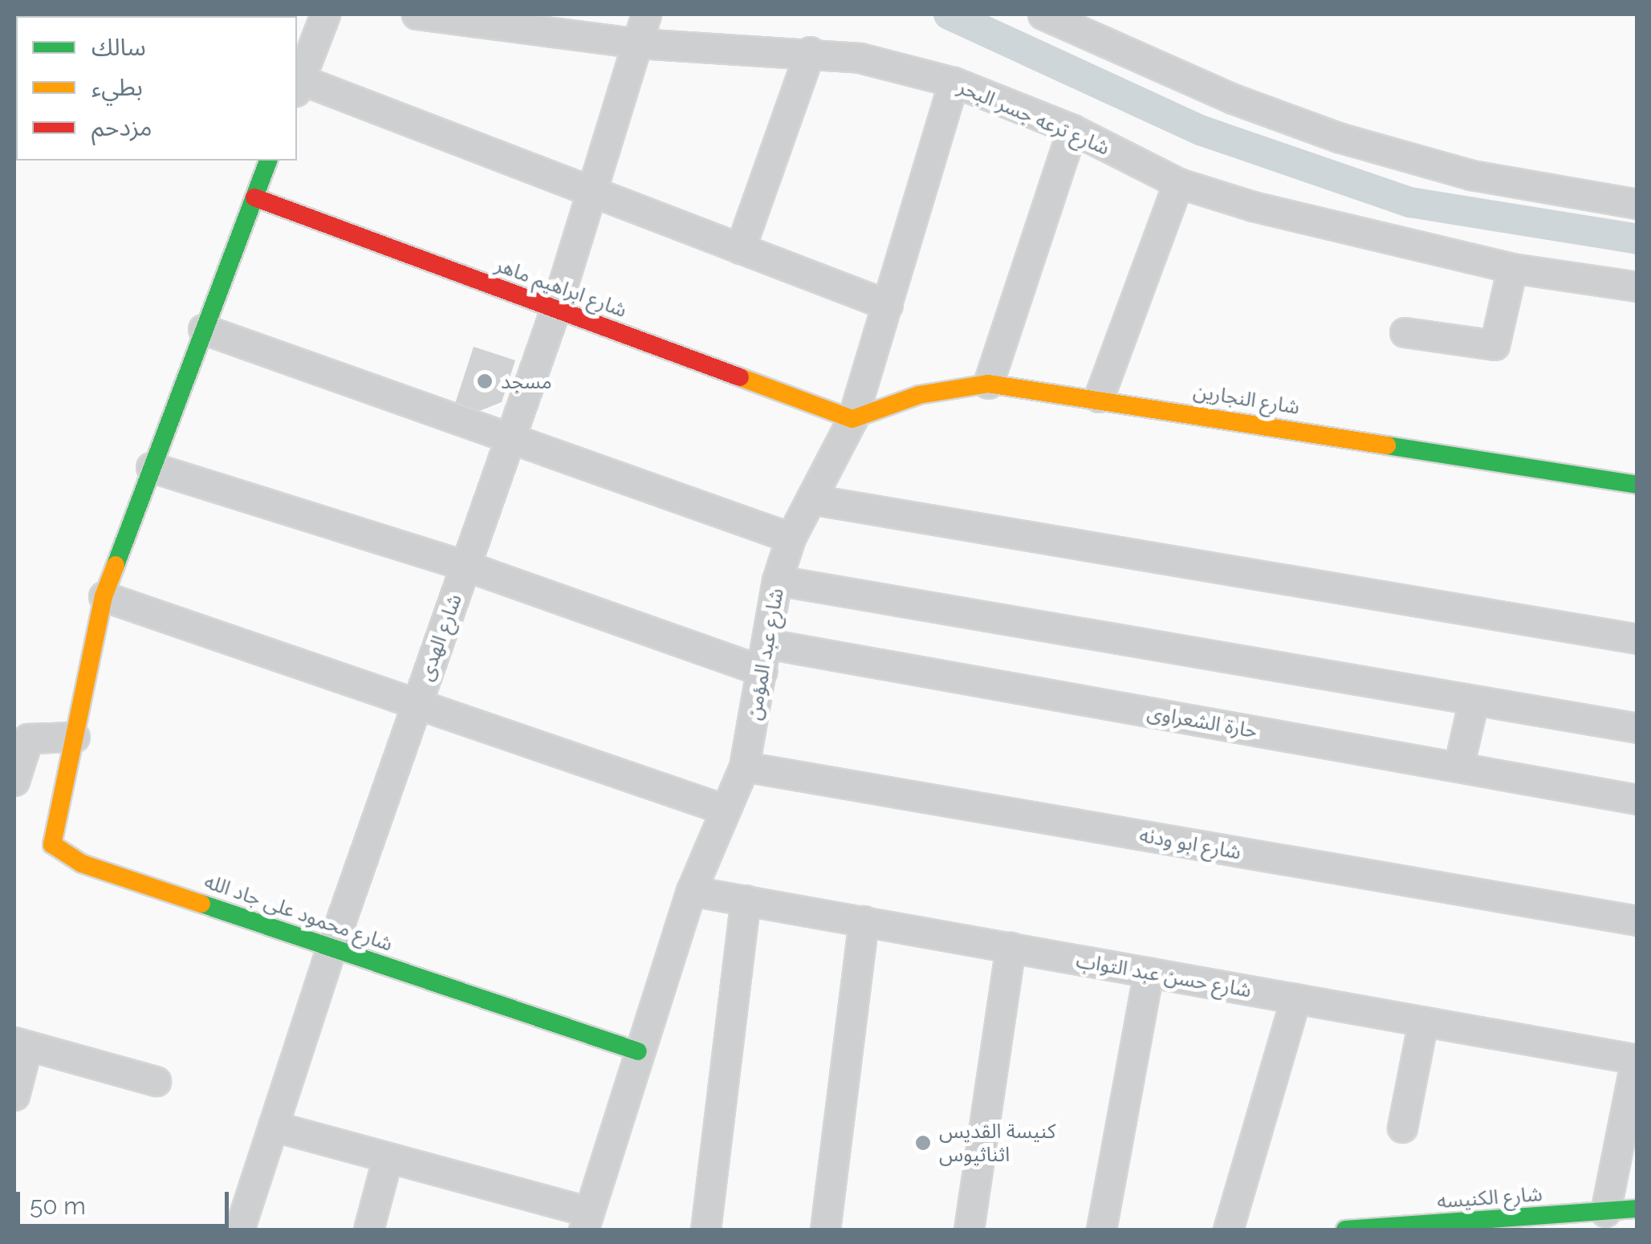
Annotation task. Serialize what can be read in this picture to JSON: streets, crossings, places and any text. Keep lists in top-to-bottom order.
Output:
{
  "streets": {
    "street": [
      "شارع ترعه جسر البحر",
      "شارع ابراهيم ماهر",
      "شارع النجارين",
      "شارع الهدى",
      "شارع عبد المؤمن",
      "حارة الشعراوى",
      "شارع ابو ودنه",
      "شارع محمود على جاد الله",
      "شارع حسن عبد التواب",
      "شارع الكنيسه"
    ]
  },
  "crossings": [
    ["شارع ترعه جسر البحر", "شارع الهدى"],
    ["شارع ترعه جسر البحر", "شارع عبد المؤمن"],
    ["شارع ابراهيم ماهر", "شارع النجارين"],
    ["شارع ابراهيم ماهر", "شارع الهدى"],
    ["شارع ابراهيم ماهر", "شارع عبد المؤمن"],
    ["شارع النجارين", "شارع عبد المؤمن"],
    ["شارع الهدى", "حارة الشعراوى"],
    ["شارع الهدى", "شارع محمود على جاد الله"],
    ["شارع عبد المؤمن", "حارة الشعراوى"],
    ["شارع عبد المؤمن", "شارع ابو ودنه"],
    ["شارع عبد المؤمن", "شارع محمود على جاد الله"],
    ["شارع عبد المؤمن", "شارع حسن عبد التواب"]
  ],
  "places": ["مسجد", "كنيسة القديس اثناثيوس"],
  "legend": ["سالك", "بطيء", "مزدحم"],
  "scale_bar": "50 m"
}
